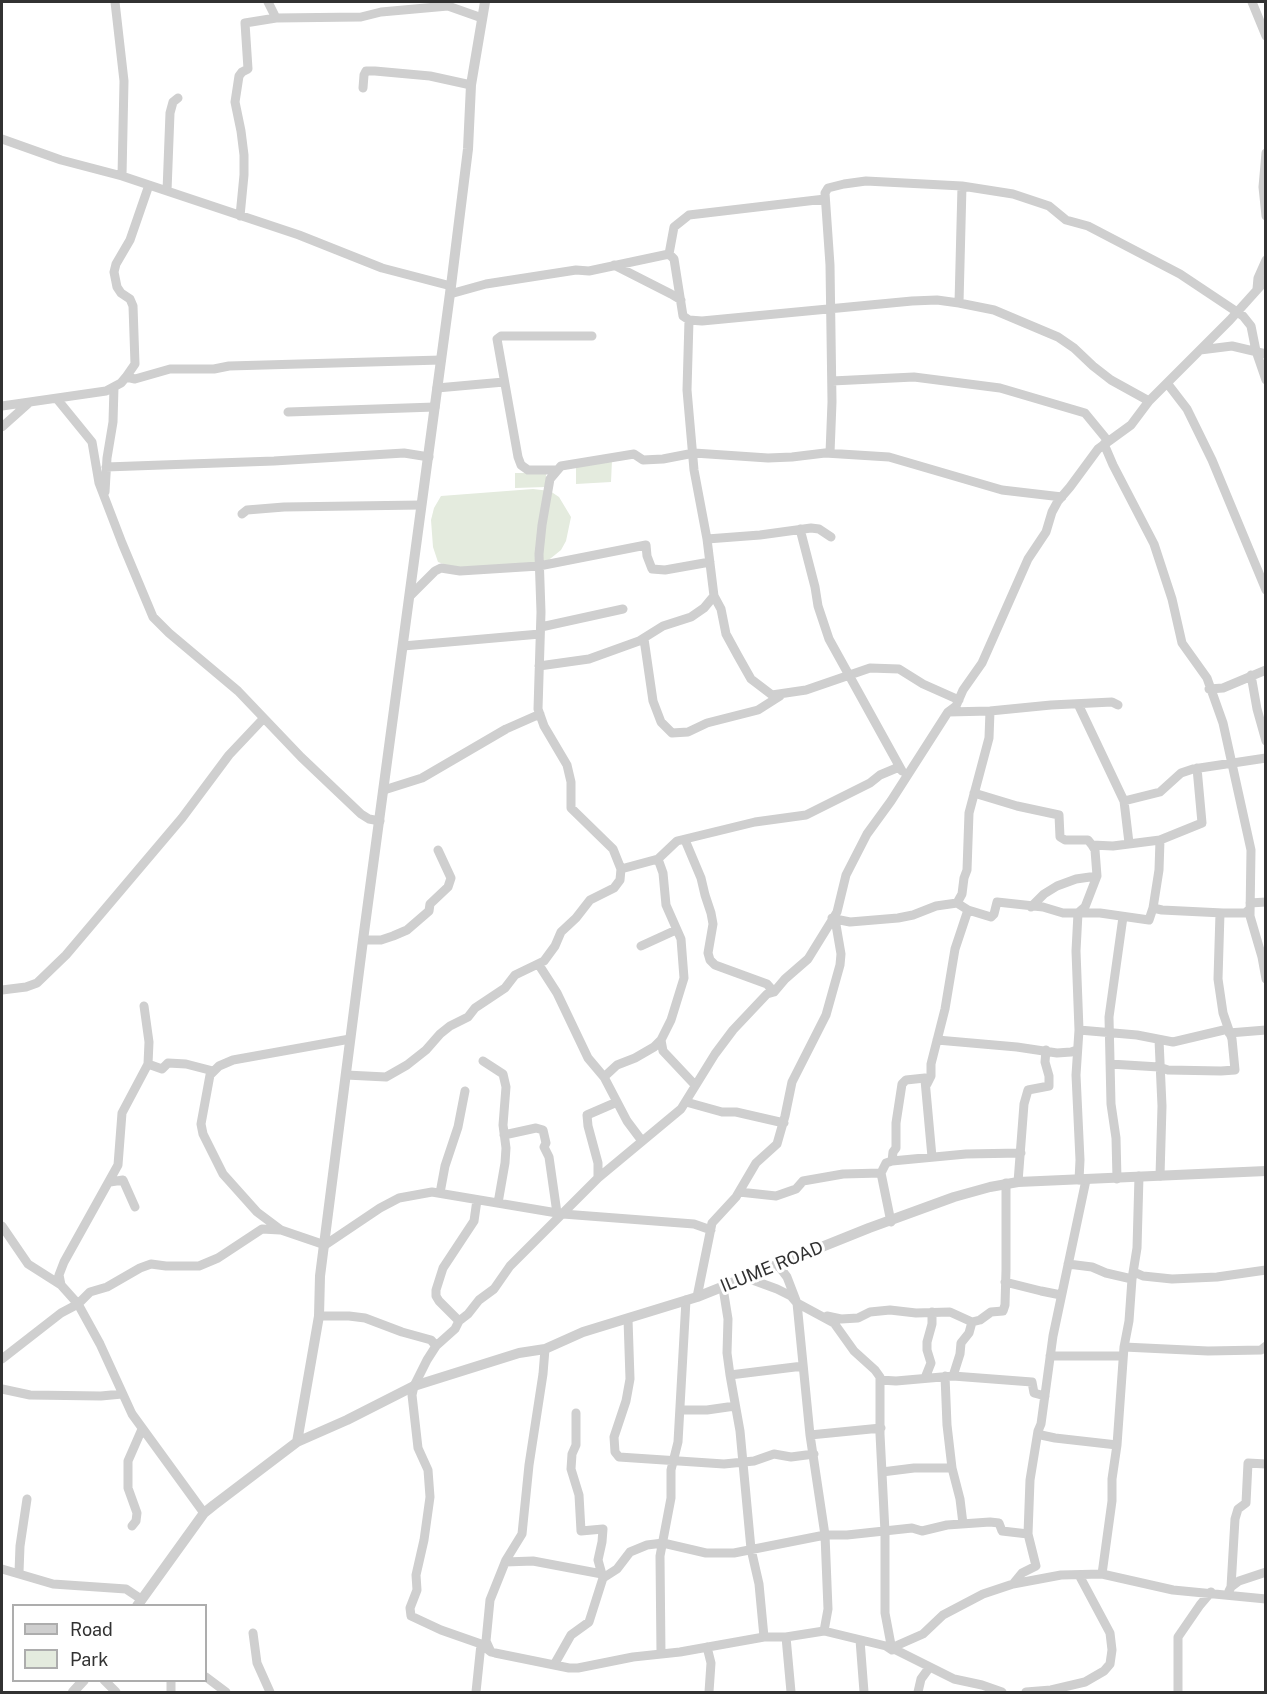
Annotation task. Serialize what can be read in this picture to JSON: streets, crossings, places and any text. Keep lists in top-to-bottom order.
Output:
{
  "streets": {
    "street": ["ILUME ROAD"]
  },
  "legend": ["Road", "Park"]
}
